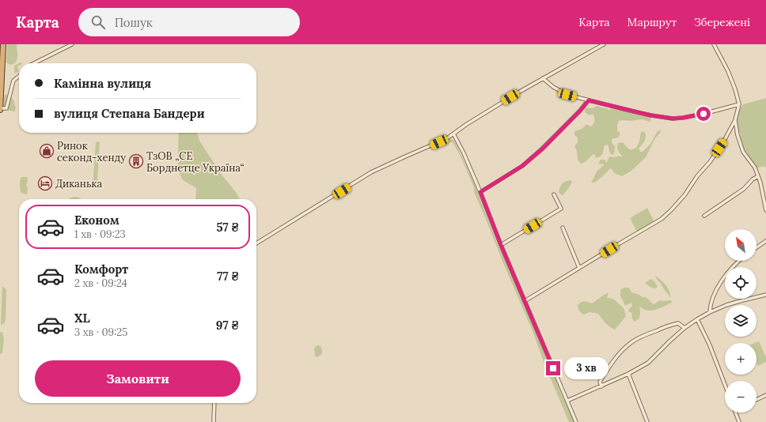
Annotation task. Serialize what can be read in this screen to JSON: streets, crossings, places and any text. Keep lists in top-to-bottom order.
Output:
{
  "places": {
    "shop": ["Ринок секонд-хенду"],
    "building": ["ТзОВ „СЕ Борднетце Україна“"],
    "hotel": ["Диканька"]
  },
  "north": "top left",
  "page": {
    "header": "Карта",
    "search": "Пошук",
    "nav": ["Карта", "Маршрут", "Збережені"],
    "banner": ["Камінна вулиця", "вулиця Степана Бандери"],
    "list": [
      {
        "name": "Економ",
        "note": "1 хв · 09:23",
        "value": "57 ₴"
      },
      {
        "name": "Комфорт",
        "note": "2 хв · 09:24",
        "value": "77 ₴"
      },
      {
        "name": "XL",
        "note": "3 хв · 09:25",
        "value": "97 ₴"
      }
    ],
    "map_buttons": ["+", "−"],
    "buttons": "Замовити",
    "bubble": "3 хв"
  }
}
